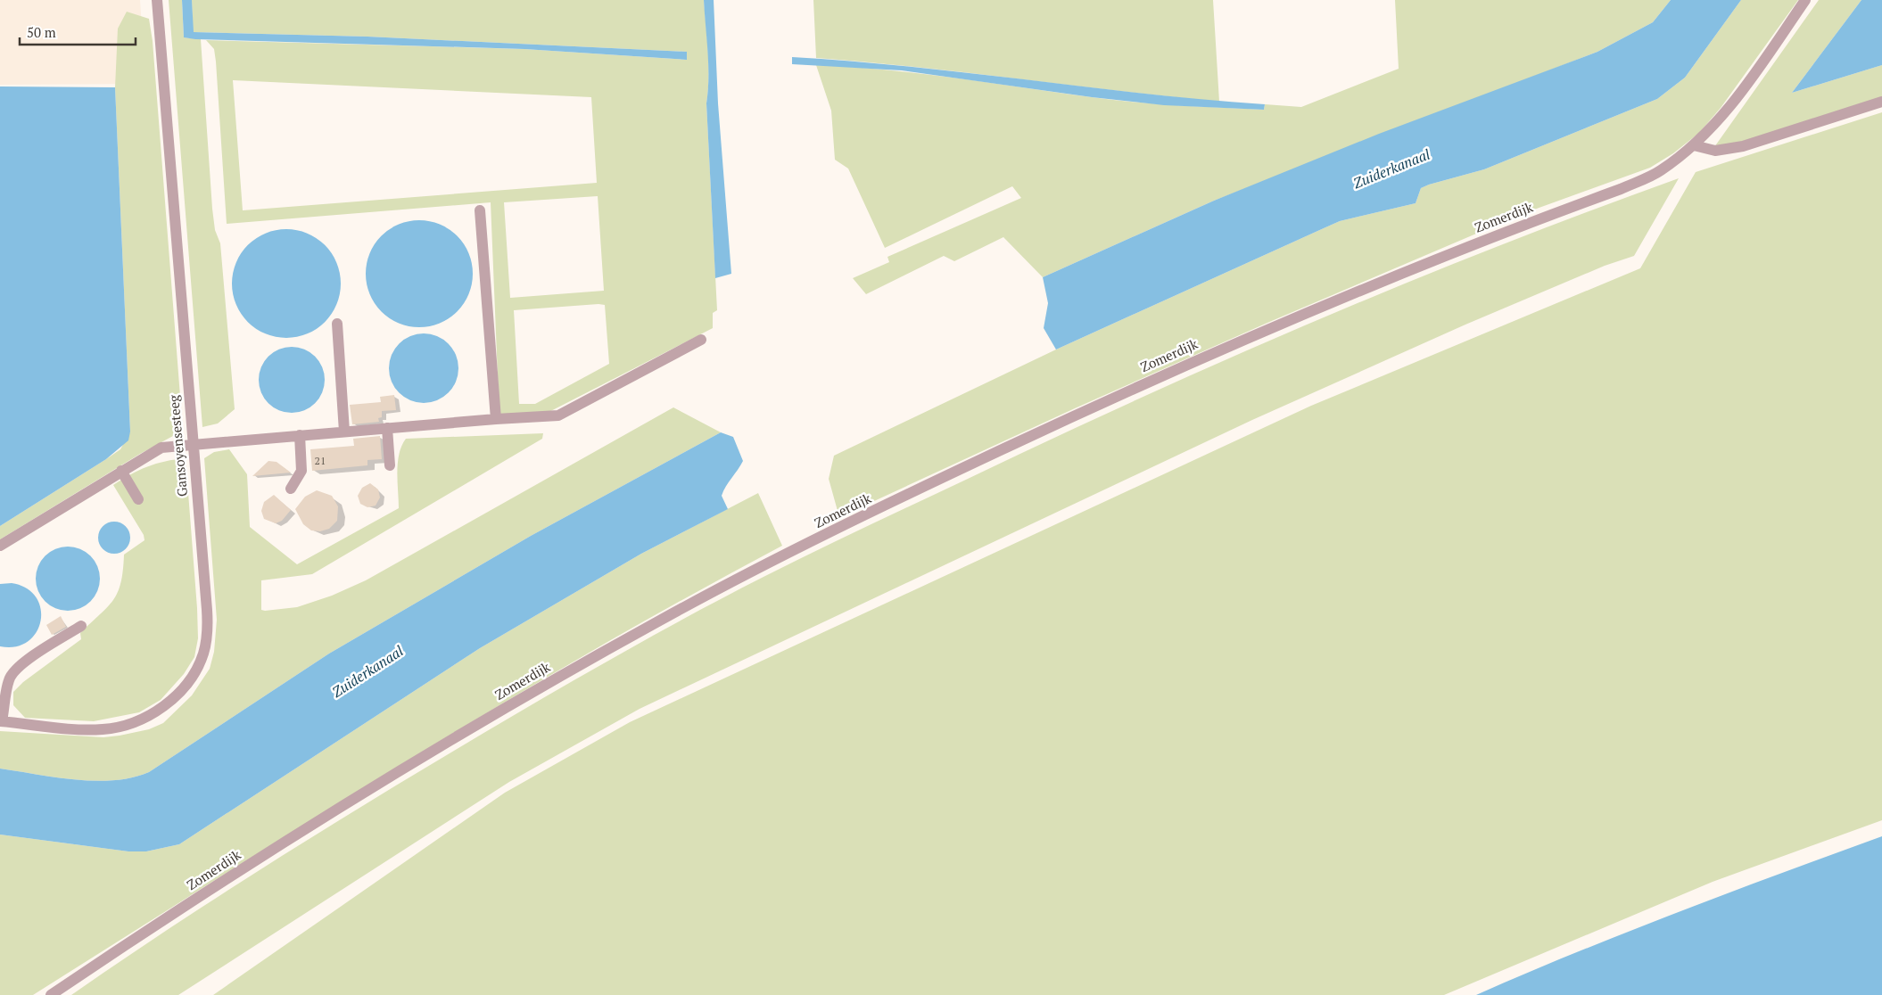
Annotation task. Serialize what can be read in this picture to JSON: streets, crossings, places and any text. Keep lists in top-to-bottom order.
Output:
{
  "streets": {
    "street": ["Zomerdijk", "Gansoyensesteeg"]
  },
  "water": ["Zuiderkanaal"],
  "house_numbers": ["21"],
  "scale_bar": "50 m"
}
